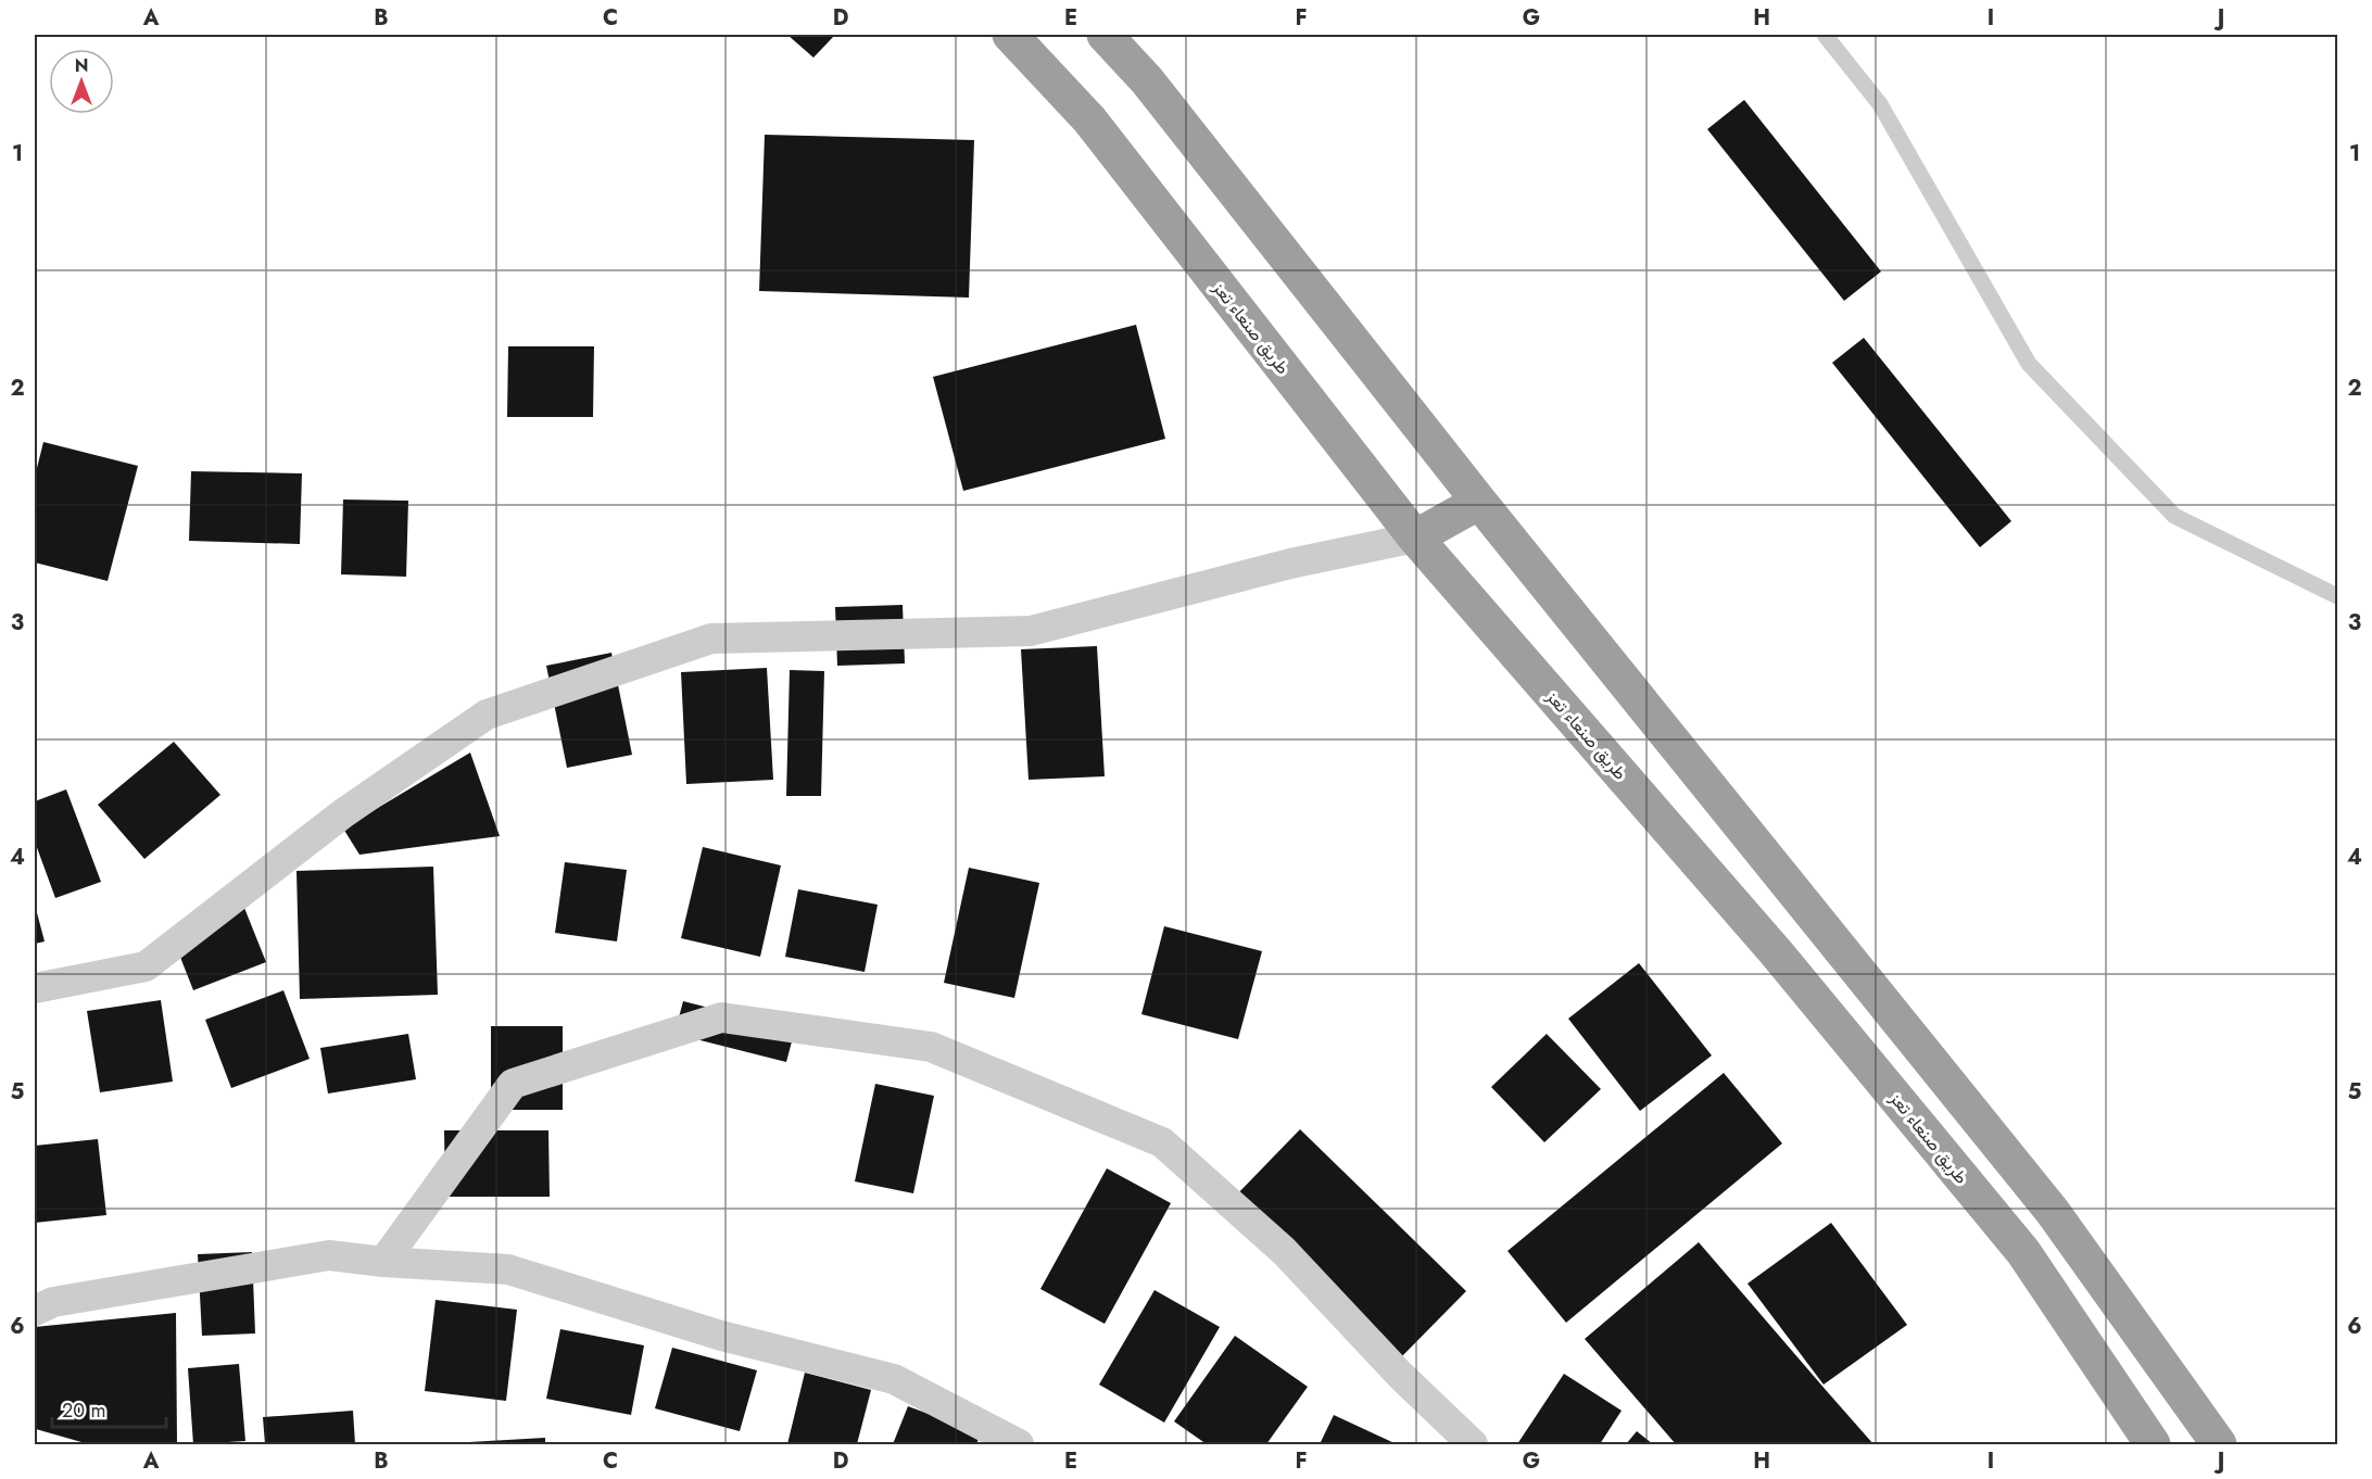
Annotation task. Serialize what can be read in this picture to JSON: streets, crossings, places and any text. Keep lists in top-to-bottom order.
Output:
{
  "streets": {
    "highway": ["طريق صنعاء تعز"]
  },
  "scale_bar": "20 m",
  "north": "top",
  "grid": {
    "columns": [
      "A",
      "B",
      "C",
      "D",
      "E",
      "F",
      "G",
      "H",
      "I",
      "J"
    ],
    "rows": [
      "1",
      "2",
      "3",
      "4",
      "5",
      "6"
    ]
  }
}
